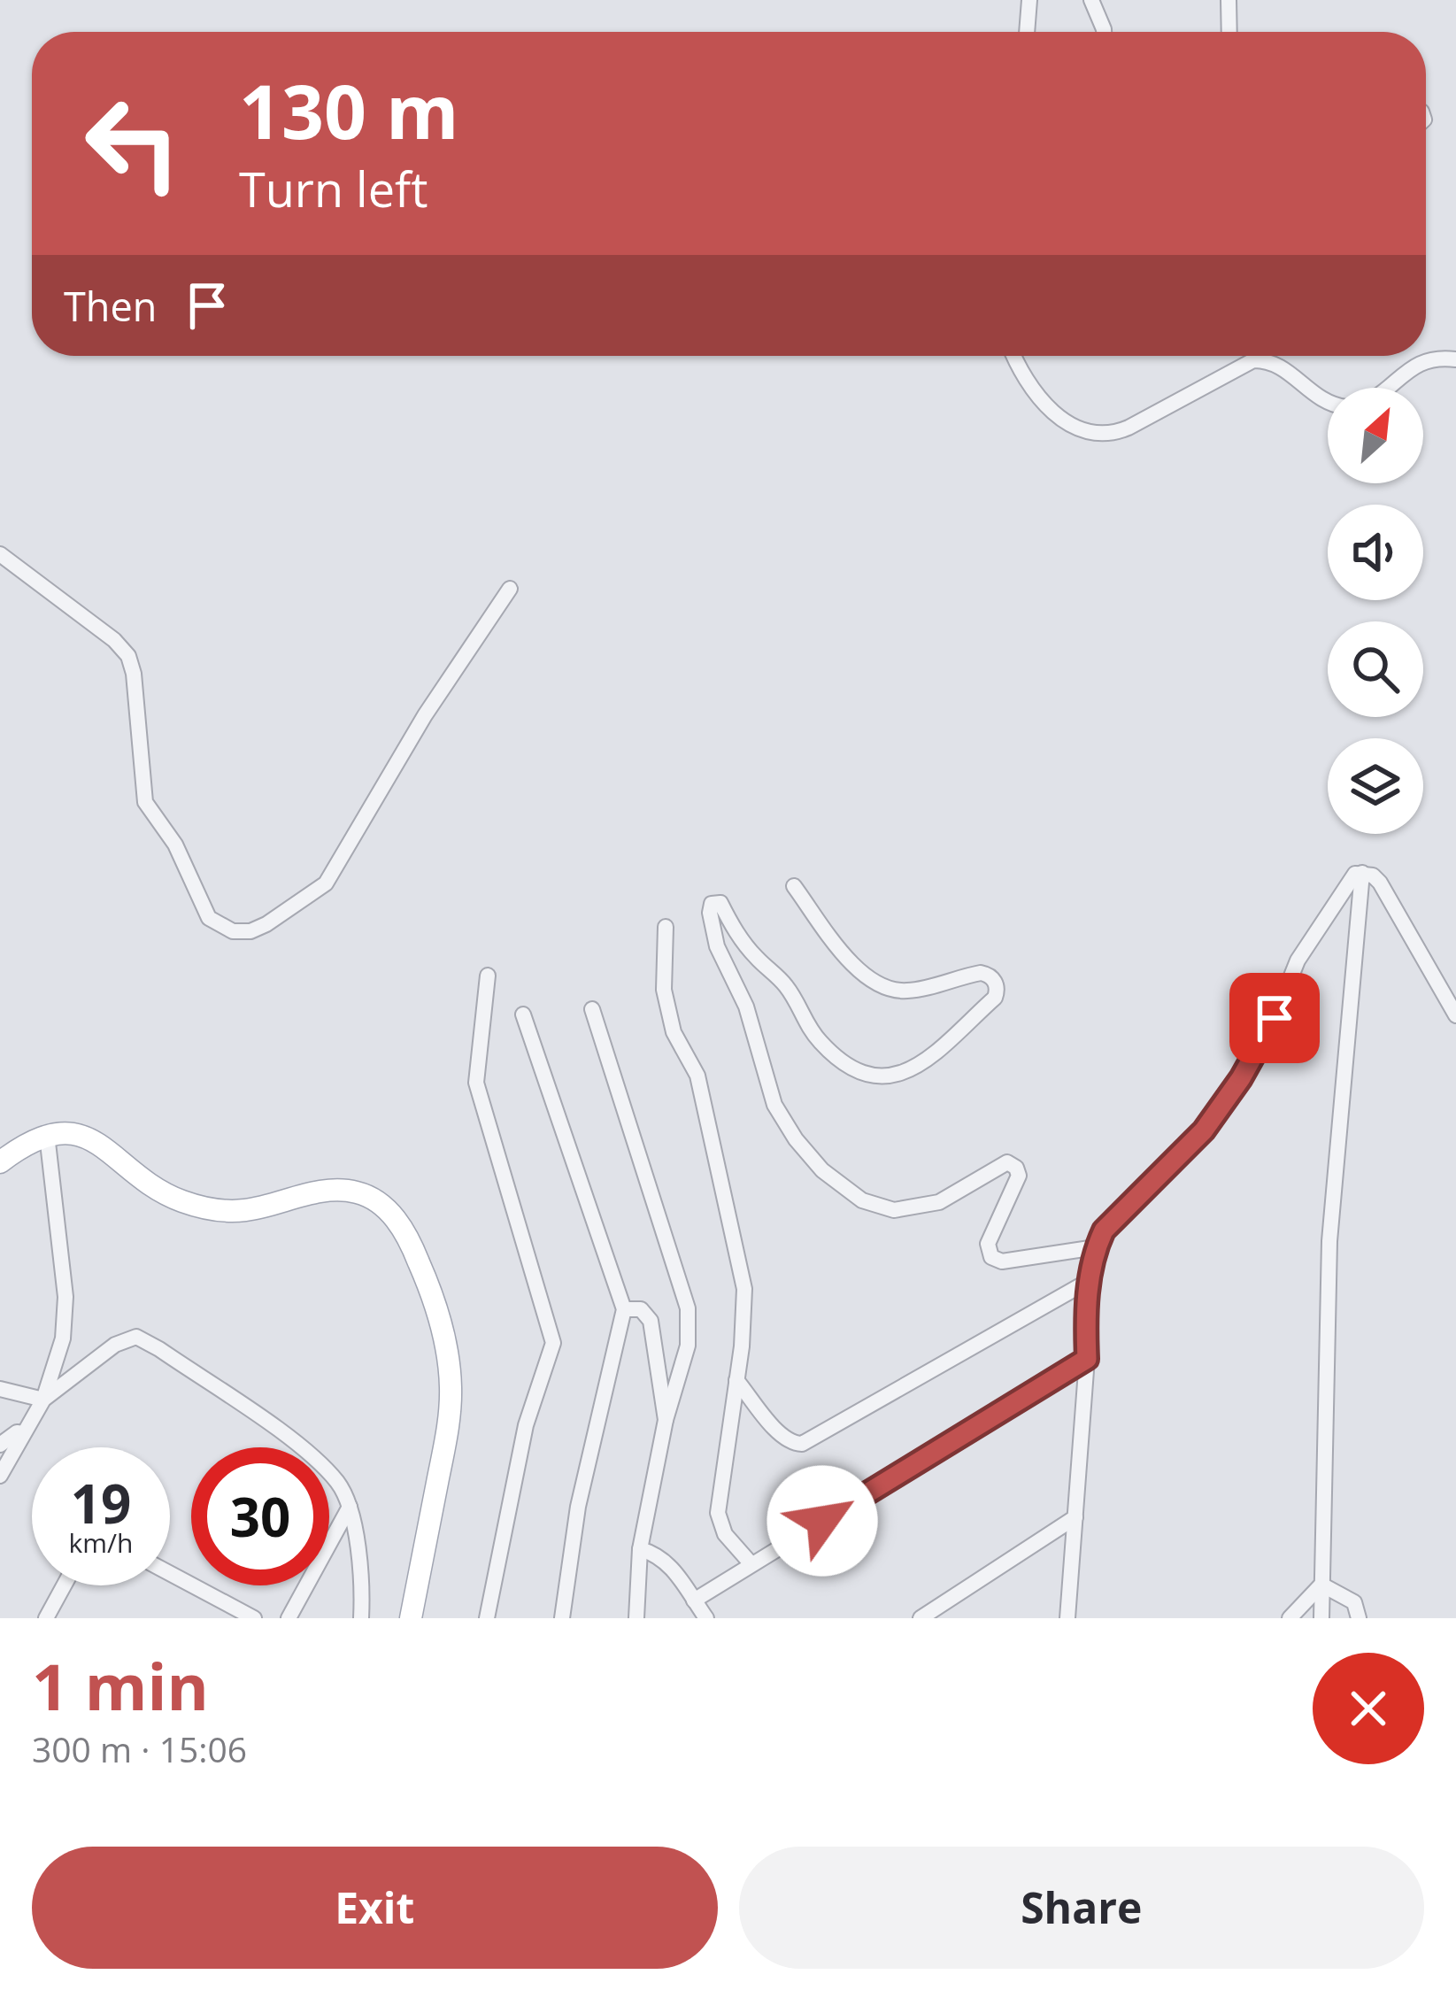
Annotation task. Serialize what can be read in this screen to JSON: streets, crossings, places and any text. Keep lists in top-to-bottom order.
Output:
{
  "north": "top right",
  "page": {
    "turn": ["130 m", "Turn left"],
    "then": "Then",
    "speed": "19 km/h",
    "limit": "30",
    "heading": ["1 min", "300 m · 15:06"],
    "buttons": ["Exit", "Share"]
  }
}
